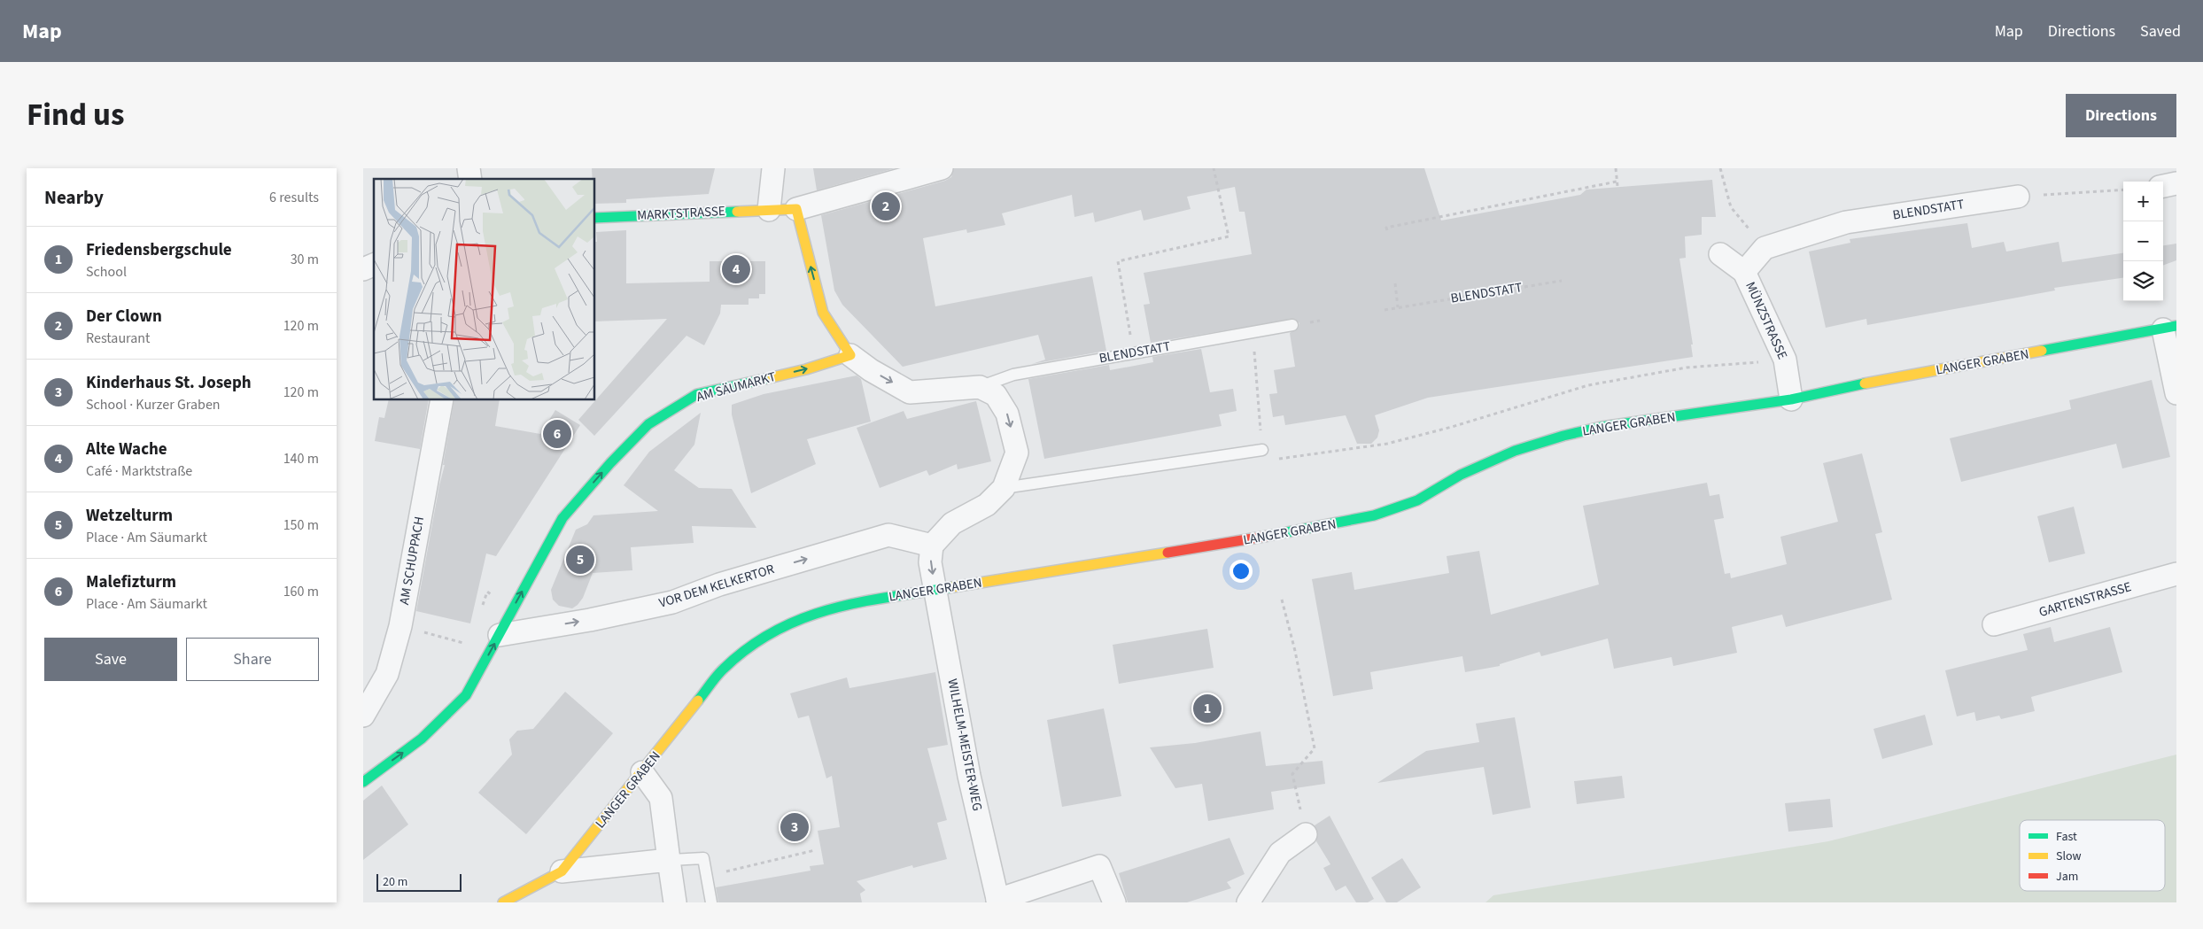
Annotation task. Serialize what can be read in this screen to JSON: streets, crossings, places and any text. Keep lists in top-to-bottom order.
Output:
{
  "streets": {
    "main road": ["MARKTSTRASSE", "LANGER GRABEN", "AM SÄUMARKT"],
    "street": [
      "BLENDSTATT",
      "MÜNZSTRASSE",
      "AM SCHUPPACH",
      "VOR DEM KELKERTOR",
      "GARTENSTRASSE",
      "WILHELM-MEISTER-WEG"
    ]
  },
  "crossings": [
    ["BLENDSTATT", "AM SÄUMARKT"],
    ["MÜNZSTRASSE", "LANGER GRABEN"],
    ["LANGER GRABEN", "WILHELM-MEISTER-WEG"],
    ["AM SÄUMARKT", "VOR DEM KELKERTOR"]
  ],
  "one_way": ["AM SÄUMARKT", "VOR DEM KELKERTOR"],
  "legend": ["Fast", "Slow", "Jam"],
  "scale_bar": "20 m",
  "page": {
    "header": "Map",
    "nav": ["Map", "Directions", "Saved"],
    "title": "Find us",
    "buttons": [
      "Directions",
      ["Save", "Share"]
    ],
    "heading": ["Nearby", "6 results"],
    "map_buttons": ["+", "−"],
    "pins": [
      "2",
      "4",
      "6",
      "5",
      "1",
      "3"
    ],
    "list": [
      {
        "mark": "1",
        "name": "Friedensbergschule",
        "note": "School",
        "value": "30 m"
      },
      {
        "mark": "2",
        "name": "Der Clown",
        "note": "Restaurant",
        "value": "120 m"
      },
      {
        "mark": "3",
        "name": "Kinderhaus St. Joseph",
        "note": "School · Kurzer Graben",
        "value": "120 m"
      },
      {
        "mark": "4",
        "name": "Alte Wache",
        "note": "Café · Marktstraße",
        "value": "140 m"
      },
      {
        "mark": "5",
        "name": "Wetzelturm",
        "note": "Place · Am Säumarkt",
        "value": "150 m"
      },
      {
        "mark": "6",
        "name": "Malefizturm",
        "note": "Place · Am Säumarkt",
        "value": "160 m"
      }
    ],
    "scale": "20 m"
  }
}
